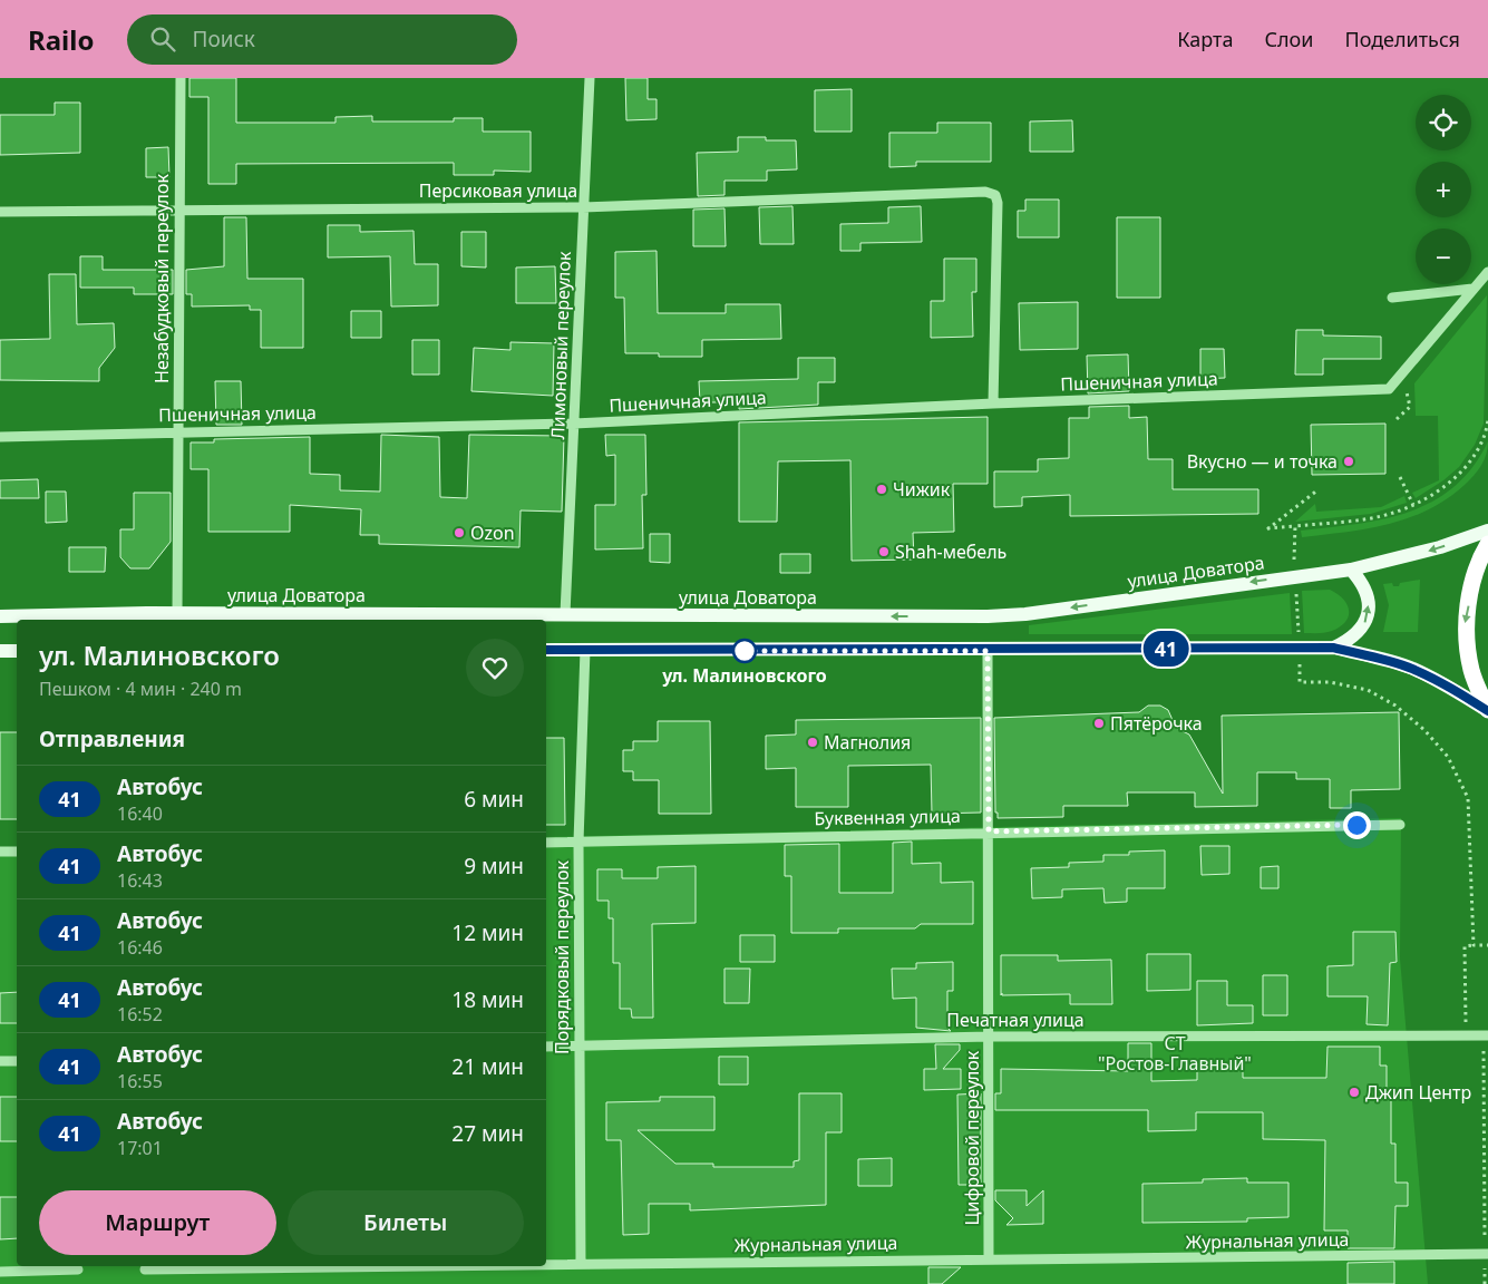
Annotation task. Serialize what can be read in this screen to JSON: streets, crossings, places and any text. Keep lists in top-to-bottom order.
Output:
{
  "streets": {
    "main road": ["улица Доватора"],
    "street": [
      "Персиковая улица",
      "Незабудковый переулок",
      "Лимоновый переулок",
      "Пшеничная улица",
      "Буквенная улица",
      "Порядковый переулок",
      "Печатная улица",
      "Цифровой переулок",
      "Журнальная улица"
    ]
  },
  "crossings": [
    ["Персиковая улица", "Незабудковый переулок"],
    ["Персиковая улица", "Лимоновый переулок"],
    ["Персиковая улица", "Пшеничная улица"],
    ["Незабудковый переулок", "Пшеничная улица"],
    ["Незабудковый переулок", "улица Доватора"],
    ["Лимоновый переулок", "Пшеничная улица"],
    ["Лимоновый переулок", "улица Доватора"],
    ["Буквенная улица", "Порядковый переулок"],
    ["Буквенная улица", "Цифровой переулок"],
    ["Порядковый переулок", "Печатная улица"],
    ["Порядковый переулок", "Журнальная улица"],
    ["Печатная улица", "Цифровой переулок"],
    ["Цифровой переулок", "Журнальная улица"]
  ],
  "parks": ["СТ \"Ростов-Главный\""],
  "places": [
    "Вкусно — и точка",
    "Чижик",
    "Ozon",
    "Shah-мебель",
    "ул. Малиновского",
    "Пятёрочка",
    "Магнолия",
    "Джип Центр"
  ],
  "lines": ["bus line 41"],
  "page": {
    "header": "Railo",
    "search": "Поиск",
    "nav": ["Карта", "Слои", "Поделиться"],
    "on_map": "41",
    "map_buttons": ["+", "−"],
    "heading": [
      ["ул. Малиновского", "Пешком · 4 мин · 240 m"],
      "Отправления"
    ],
    "list": [
      {
        "mark": "41",
        "name": "Автобус",
        "note": "16:40",
        "value": "6 мин"
      },
      {
        "mark": "41",
        "name": "Автобус",
        "note": "16:43",
        "value": "9 мин"
      },
      {
        "mark": "41",
        "name": "Автобус",
        "note": "16:46",
        "value": "12 мин"
      },
      {
        "mark": "41",
        "name": "Автобус",
        "note": "16:52",
        "value": "18 мин"
      },
      {
        "mark": "41",
        "name": "Автобус",
        "note": "16:55",
        "value": "21 мин"
      },
      {
        "mark": "41",
        "name": "Автобус",
        "note": "17:01",
        "value": "27 мин"
      }
    ],
    "buttons": ["Маршрут", "Билеты"]
  }
}
